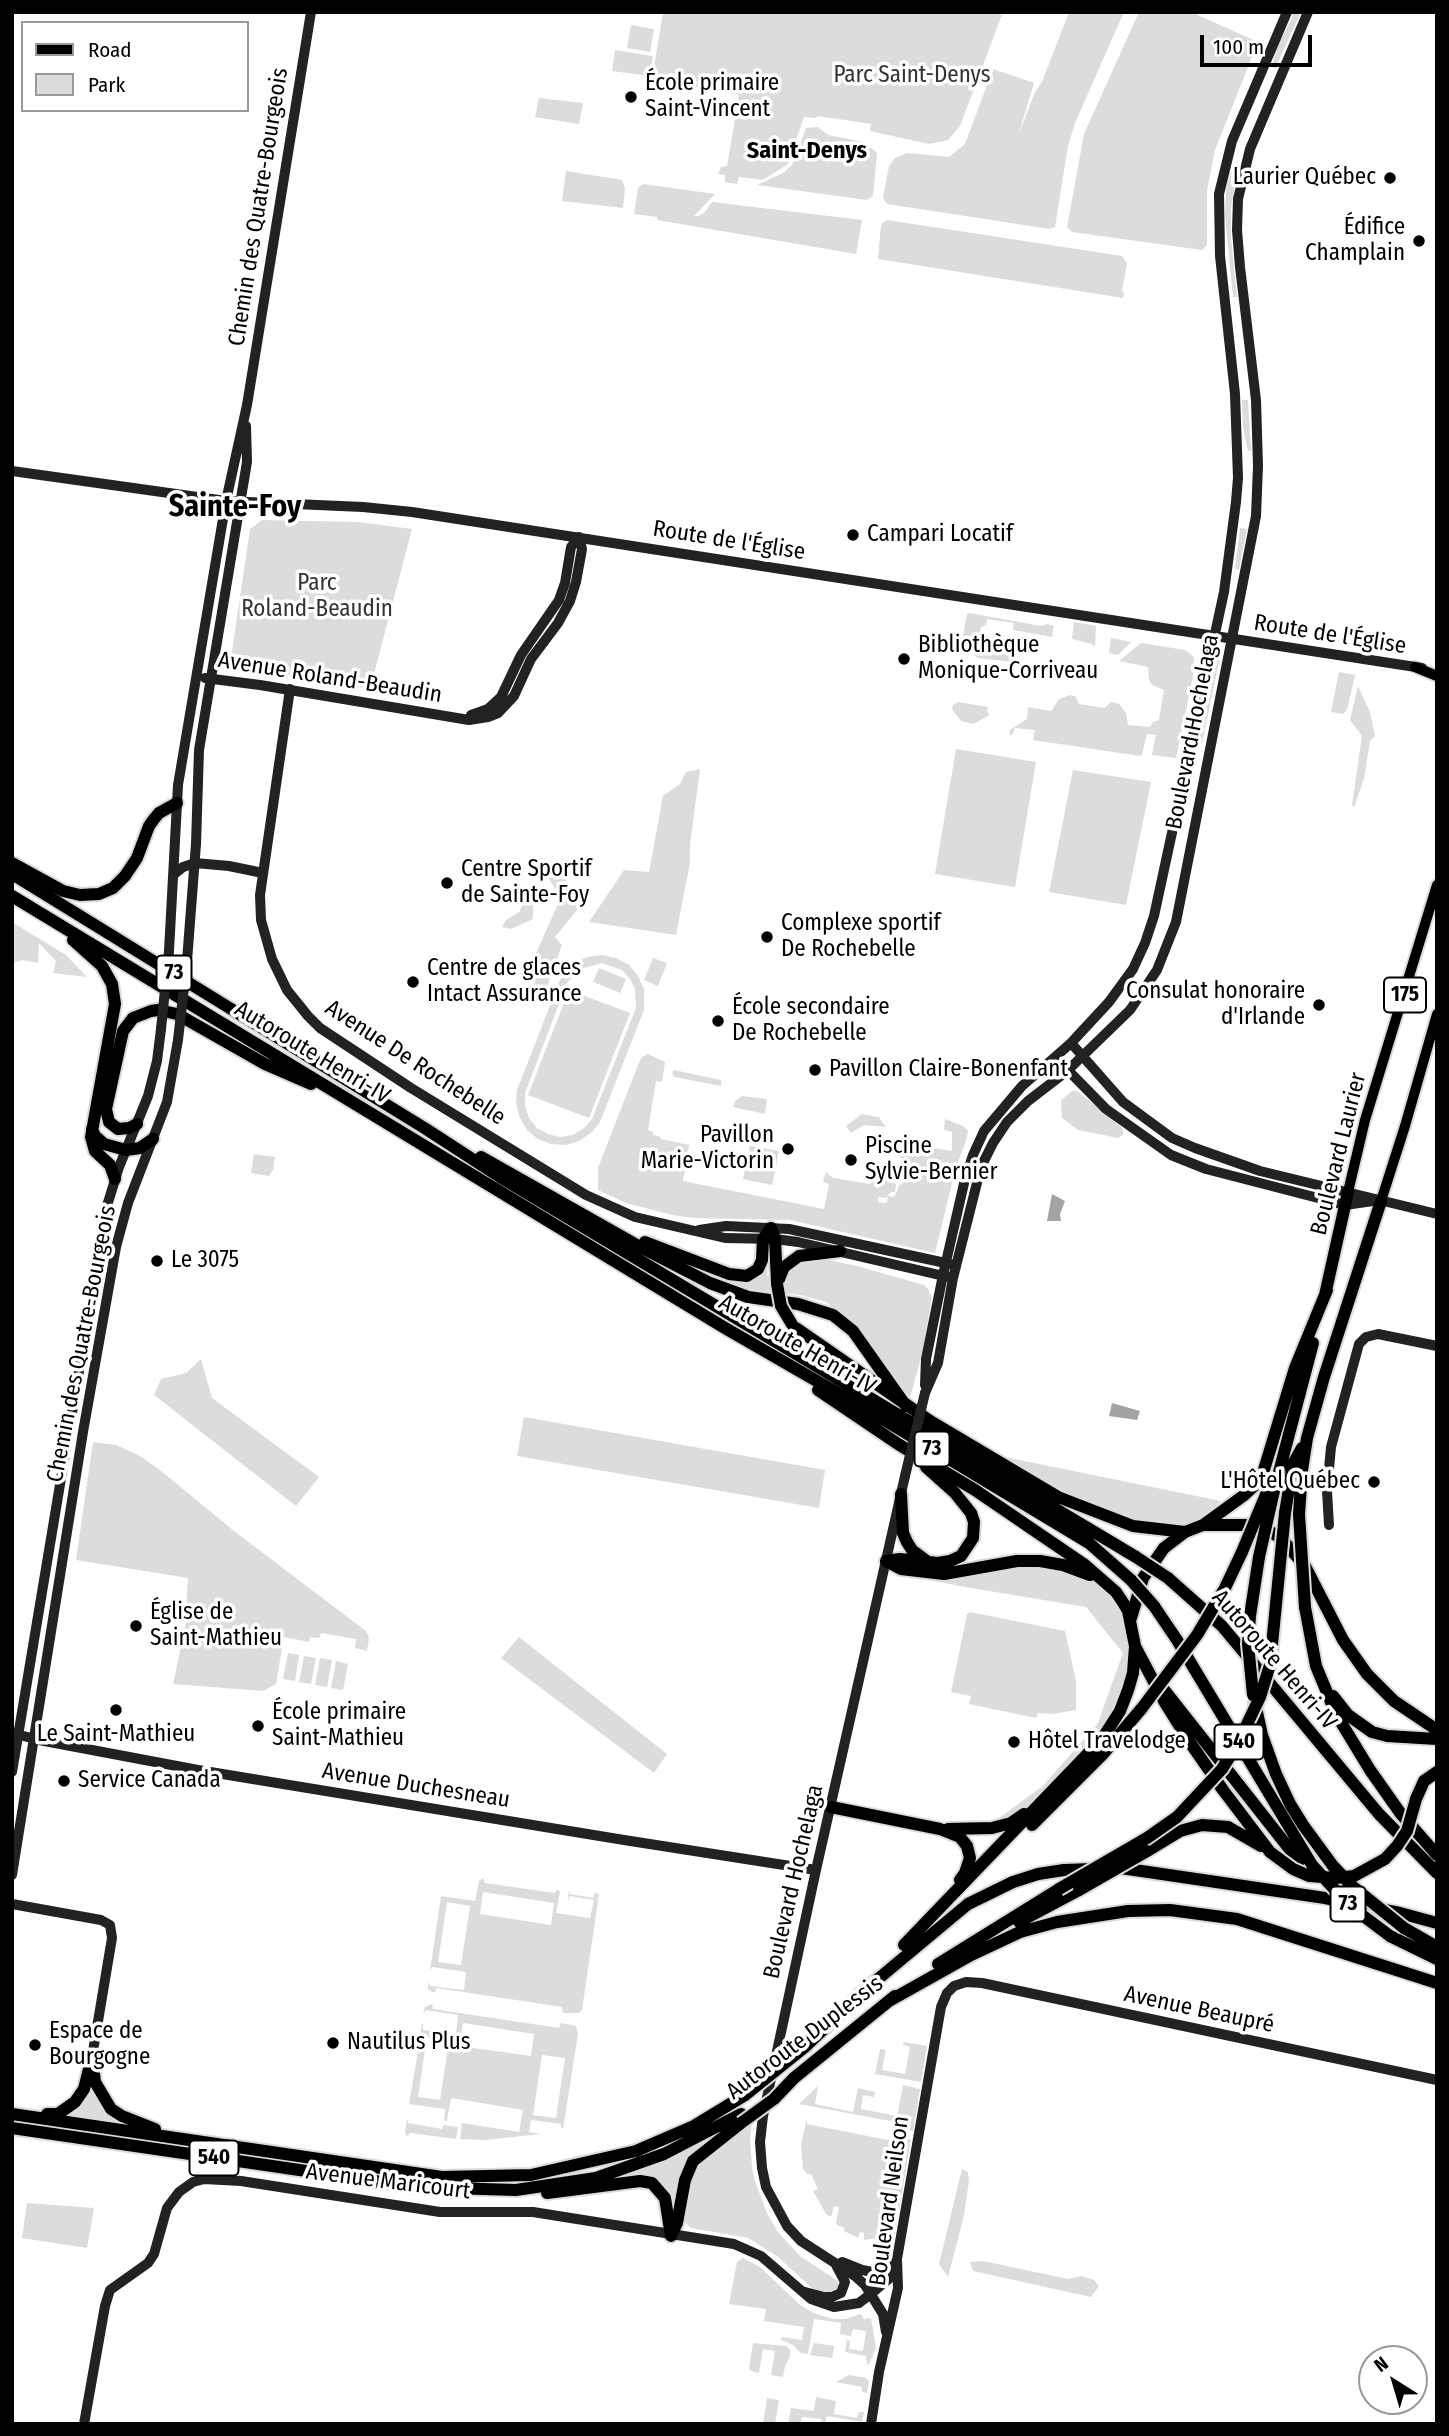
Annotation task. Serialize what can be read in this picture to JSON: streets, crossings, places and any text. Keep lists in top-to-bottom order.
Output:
{
  "streets": {
    "highway": [
      "73",
      "175",
      "Autoroute Henri-IV",
      "Boulevard Laurier",
      "540",
      "Autoroute Duplessis"
    ],
    "main road": [
      "Chemin des Quatre-Bourgeois",
      "Route de l'Église",
      "Avenue Roland-Beaudin",
      "Boulevard Hochelaga",
      "Avenue De Rochebelle",
      "Avenue Duchesneau",
      "Avenue Beaupré",
      "Avenue Maricourt",
      "Boulevard Neilson"
    ]
  },
  "crossings": [
    ["Chemin des Quatre-Bourgeois", "Route de l'Église"],
    ["Chemin des Quatre-Bourgeois", "Avenue Roland-Beaudin"],
    ["Chemin des Quatre-Bourgeois", "Avenue Duchesneau"],
    ["Route de l'Église", "Avenue Roland-Beaudin"],
    ["Route de l'Église", "Boulevard Hochelaga"],
    ["Avenue Roland-Beaudin", "Avenue De Rochebelle"],
    ["Boulevard Hochelaga", "Avenue De Rochebelle"],
    ["Boulevard Hochelaga", "Avenue Duchesneau"],
    ["Boulevard Hochelaga", "Avenue Maricourt"],
    ["Boulevard Hochelaga", "Boulevard Neilson"],
    ["Boulevard Laurier", "Autoroute Duplessis"],
    ["Avenue Beaupré", "Boulevard Neilson"],
    ["Avenue Maricourt", "Boulevard Neilson"]
  ],
  "districts": ["Saint-Denys", "Sainte-Foy"],
  "parks": ["Parc Saint-Denys", "Parc Roland-Beaudin"],
  "places": [
    "École primaire Saint-Vincent",
    "Laurier Québec",
    "Édifice Champlain",
    "Campari Locatif",
    "Bibliothèque Monique-Corriveau",
    "Centre Sportif de Sainte-Foy",
    "Complexe sportif De Rochebelle",
    "Centre de glaces Intact Assurance",
    "Consulat honoraire d'Irlande",
    "École secondaire De Rochebelle",
    "Pavillon Claire-Bonenfant",
    "Pavillon Marie-Victorin",
    "Piscine Sylvie-Bernier",
    "Le 3075",
    "L'Hôtel Québec",
    "Église de Saint-Mathieu",
    "Le Saint-Mathieu",
    "École primaire Saint-Mathieu",
    "Hôtel Travelodge",
    "Service Canada",
    "Nautilus Plus",
    "Espace de Bourgogne"
  ],
  "legend": ["Road", "Park"],
  "scale_bar": "100 m",
  "north": "top left"
}
